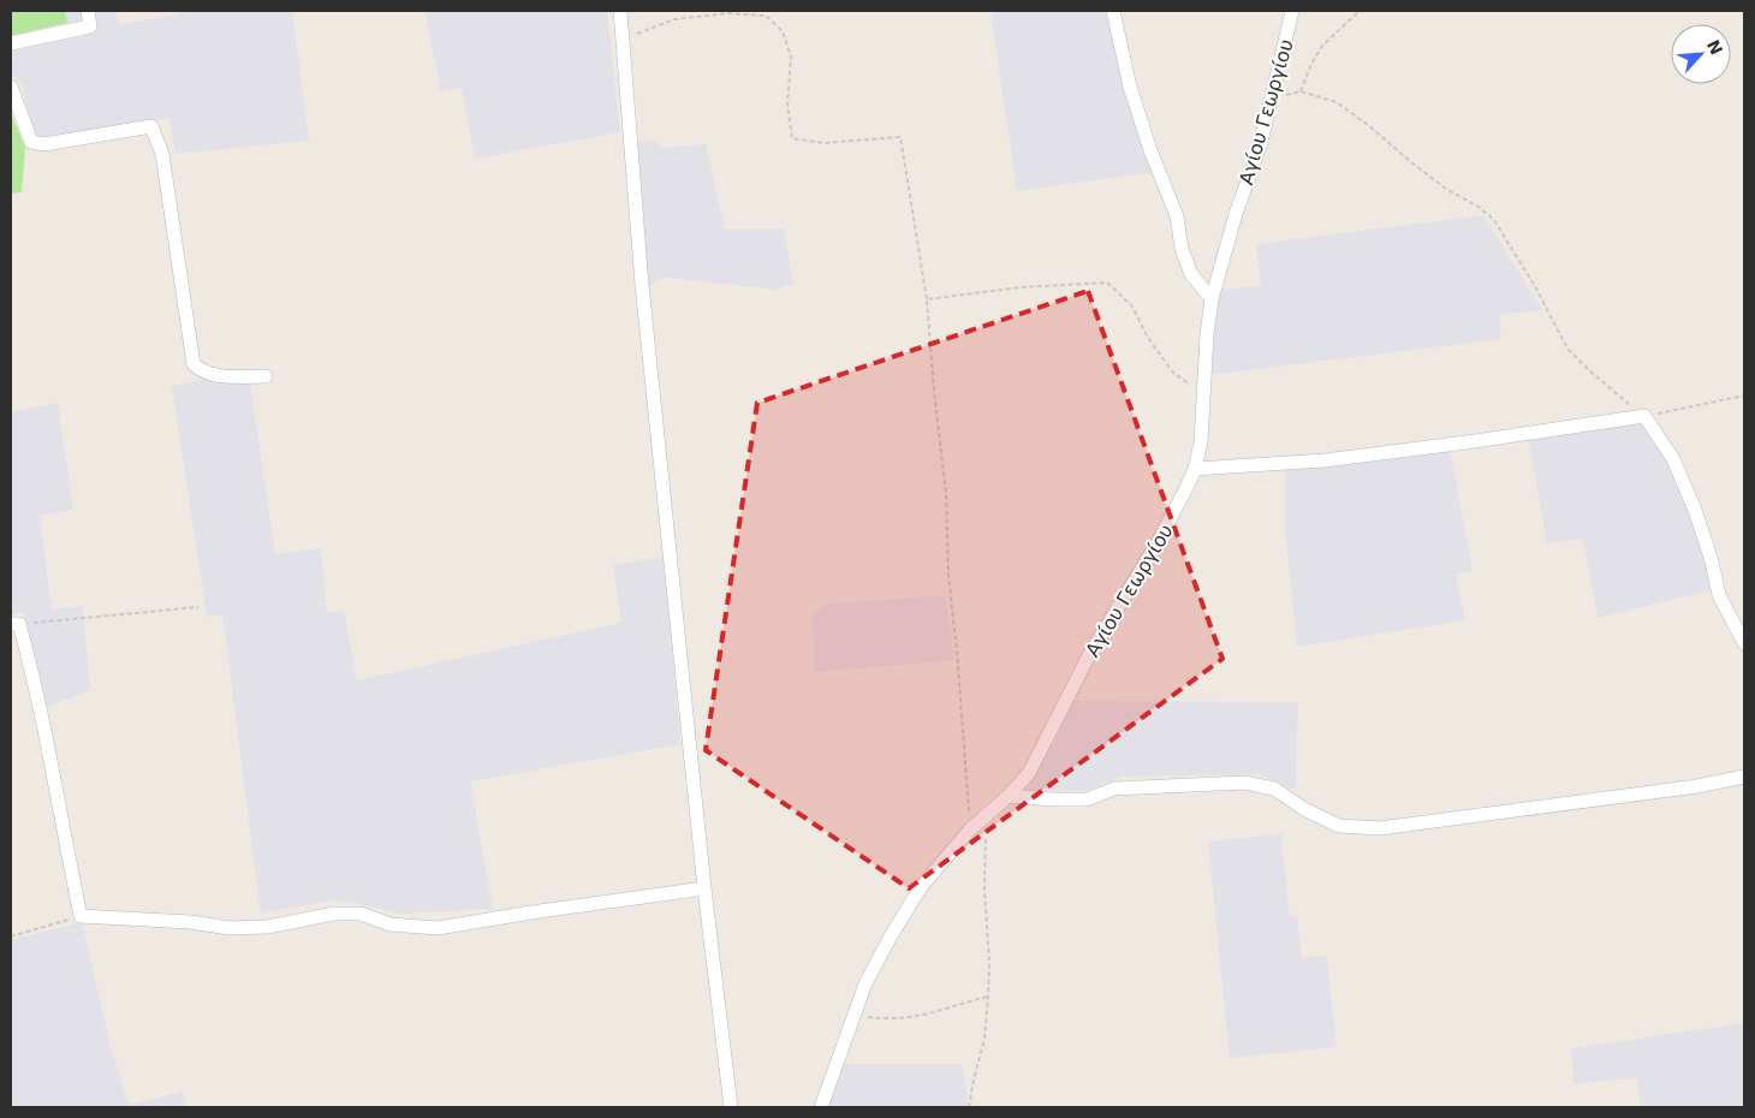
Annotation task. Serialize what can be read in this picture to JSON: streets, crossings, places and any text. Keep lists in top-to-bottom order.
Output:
{
  "streets": {
    "street": ["Αγίου Γεωργίου"]
  },
  "north": "top right"
}
